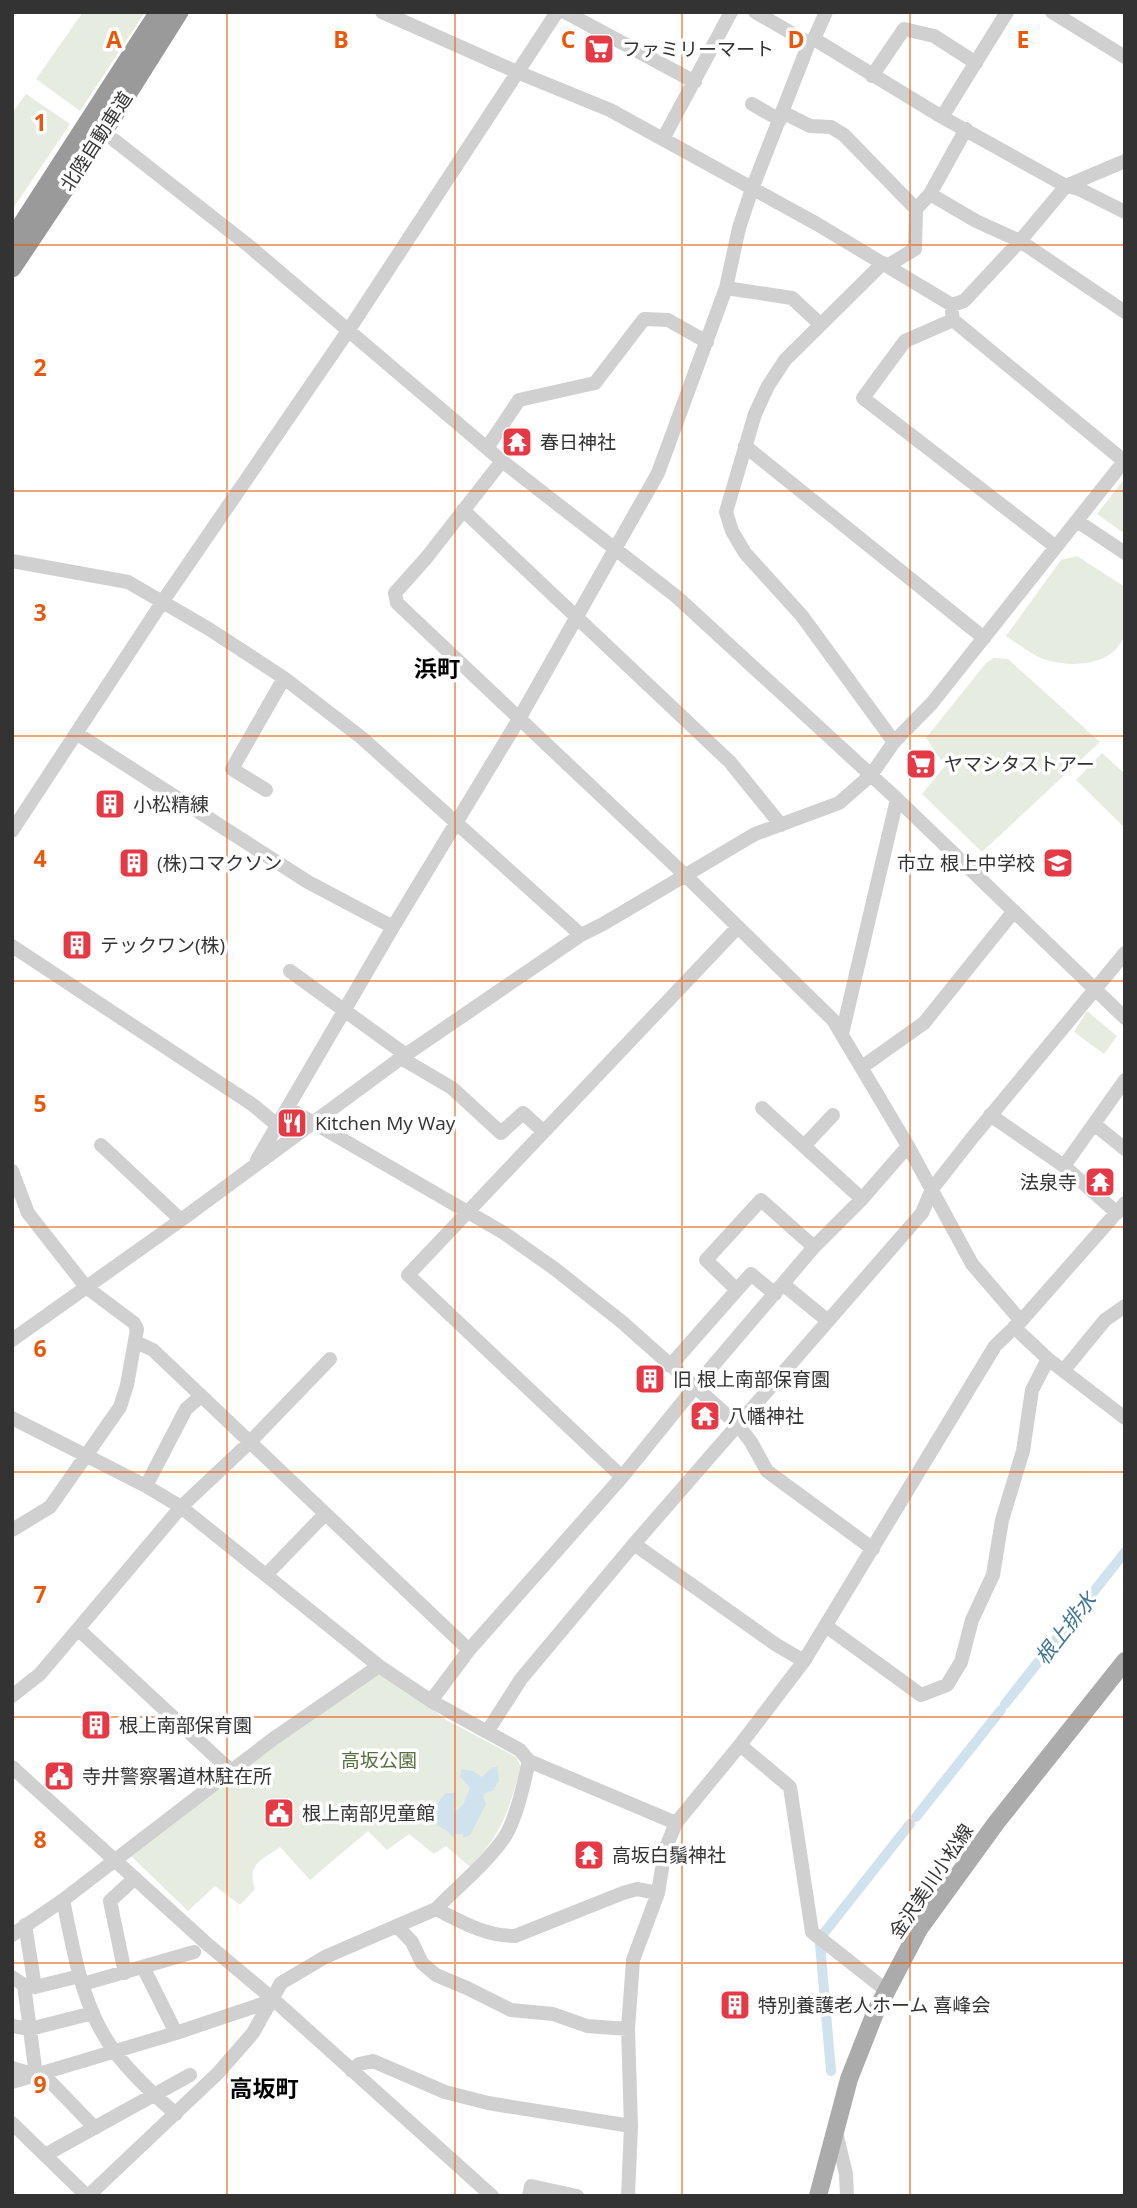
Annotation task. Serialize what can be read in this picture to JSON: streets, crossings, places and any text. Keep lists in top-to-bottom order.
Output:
{
  "streets": {
    "highway": ["北陸自動車道"],
    "main road": ["金沢美川小松線"]
  },
  "districts": ["浜町", "高坂町"],
  "water": ["根上排水"],
  "parks": ["高坂公園"],
  "places": {
    "supermarket": ["ファミリーマート", "ヤマシタストアー"],
    "temple": [
      "春日神社",
      "法泉寺",
      "八幡神社",
      "高坂白鬚神社"
    ],
    "building": [
      "小松精練",
      "(株)コマクソン",
      "テックワン(株)",
      "旧 根上南部保育園",
      "根上南部保育園",
      "特別養護老人ホーム 喜峰会"
    ],
    "school or university": ["市立 根上中学校"],
    "restaurant": ["Kitchen My Way"],
    "public building": ["寺井警察署道林駐在所", "根上南部児童館"]
  },
  "grid": {
    "columns": [
      "A",
      "B",
      "C",
      "D",
      "E"
    ],
    "rows": [
      "1",
      "2",
      "3",
      "4",
      "5",
      "6",
      "7",
      "8",
      "9"
    ]
  }
}
